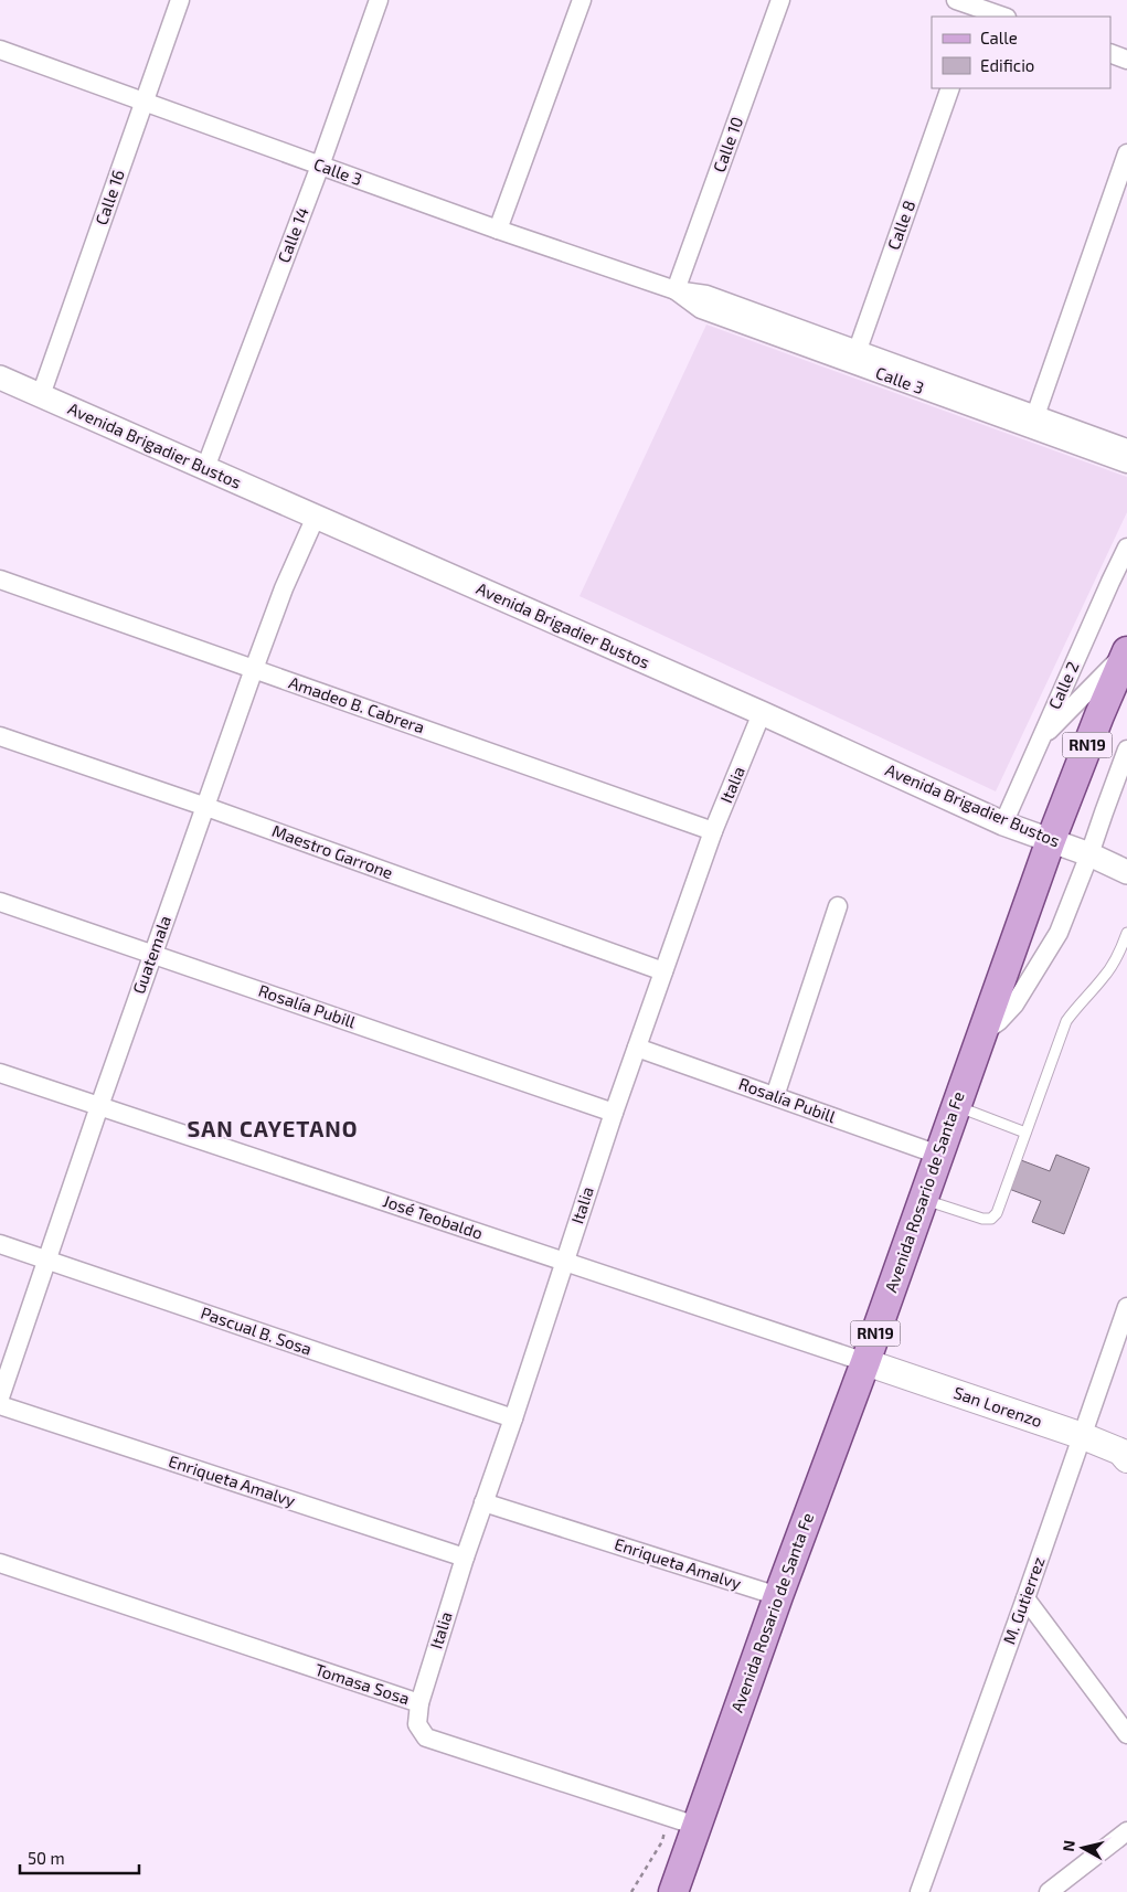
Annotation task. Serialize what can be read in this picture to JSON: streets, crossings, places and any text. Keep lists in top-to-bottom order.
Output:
{
  "streets": {
    "main road": ["RN19", "Avenida Rosario de Santa Fe", "San Lorenzo"],
    "street": [
      "Calle 10",
      "Calle 3",
      "Calle 16",
      "Calle 8",
      "Calle 14",
      "Avenida Brigadier Bustos",
      "Calle 2",
      "Amadeo B. Cabrera",
      "Italia",
      "Maestro Garrone",
      "Guatemala",
      "Rosalía Pubill",
      "José Teobaldo",
      "Pascual B. Sosa",
      "Enriqueta Amalvy",
      "M. Gutierrez",
      "Tomasa Sosa"
    ]
  },
  "crossings": [
    ["Calle 10", "Calle 3"],
    ["Calle 3", "Calle 16"],
    ["Calle 3", "Calle 8"],
    ["Calle 3", "Calle 14"],
    ["Calle 16", "Avenida Brigadier Bustos"],
    ["Calle 14", "Avenida Brigadier Bustos"],
    ["Avenida Brigadier Bustos", "Calle 2"],
    ["Avenida Brigadier Bustos", "Italia"],
    ["Avenida Brigadier Bustos", "Guatemala"],
    ["Avenida Brigadier Bustos", "Avenida Rosario de Santa Fe"],
    ["Amadeo B. Cabrera", "Italia"],
    ["Amadeo B. Cabrera", "Guatemala"],
    ["Italia", "Maestro Garrone"],
    ["Italia", "Rosalía Pubill"],
    ["Italia", "José Teobaldo"],
    ["Italia", "Pascual B. Sosa"],
    ["Italia", "Enriqueta Amalvy"],
    ["Italia", "Tomasa Sosa"],
    ["Maestro Garrone", "Guatemala"],
    ["Guatemala", "Rosalía Pubill"],
    ["Guatemala", "José Teobaldo"],
    ["Guatemala", "Pascual B. Sosa"],
    ["Rosalía Pubill", "Avenida Rosario de Santa Fe"],
    ["Avenida Rosario de Santa Fe", "José Teobaldo"],
    ["Avenida Rosario de Santa Fe", "San Lorenzo"],
    ["Avenida Rosario de Santa Fe", "Enriqueta Amalvy"],
    ["Avenida Rosario de Santa Fe", "Tomasa Sosa"],
    ["José Teobaldo", "San Lorenzo"],
    ["San Lorenzo", "M. Gutierrez"]
  ],
  "districts": ["SAN CAYETANO"],
  "legend": ["Calle", "Edificio"],
  "scale_bar": "50 m",
  "north": "left"
}
